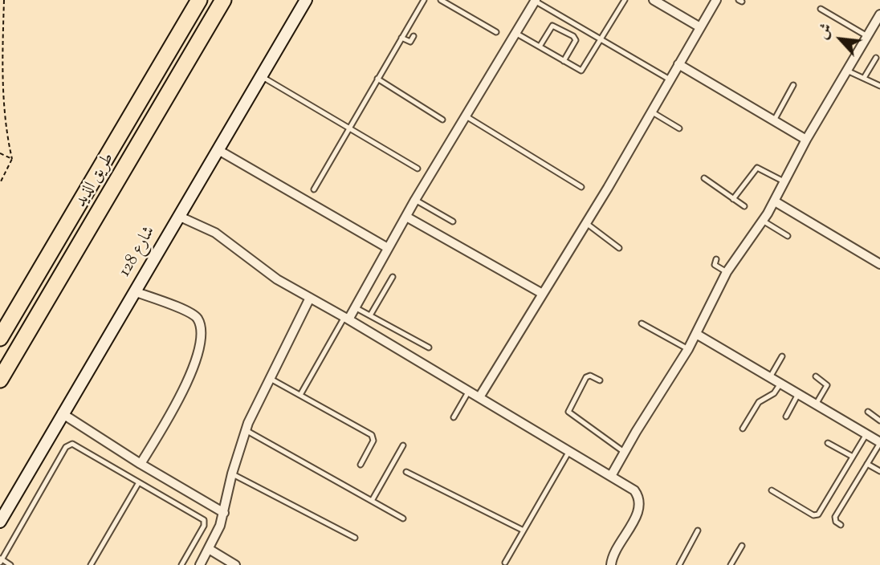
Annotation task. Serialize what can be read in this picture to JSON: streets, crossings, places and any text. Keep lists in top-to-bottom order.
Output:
{
  "streets": {
    "highway": ["طريق الذيد"],
    "street": ["شارع 128"]
  },
  "north": "top left"
}
